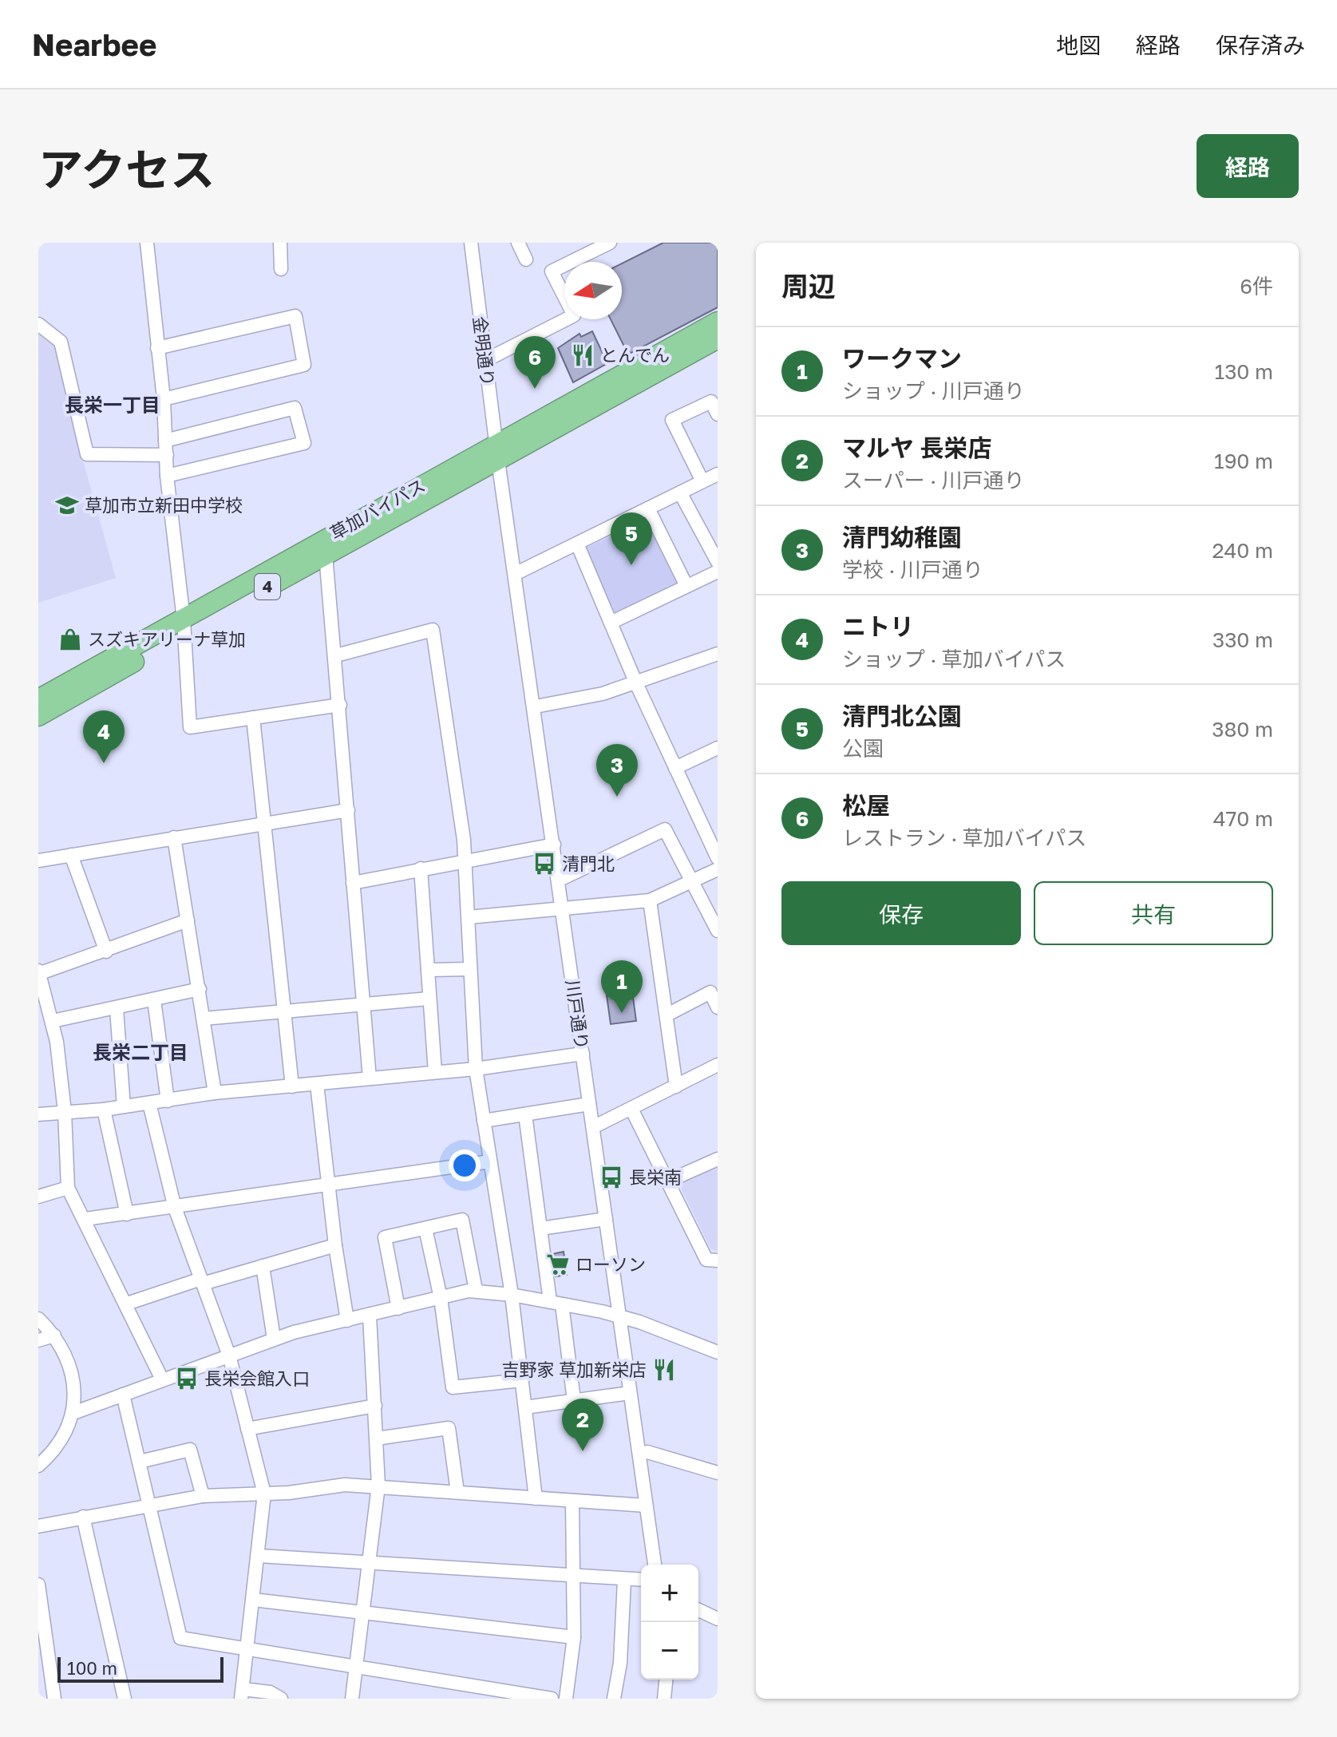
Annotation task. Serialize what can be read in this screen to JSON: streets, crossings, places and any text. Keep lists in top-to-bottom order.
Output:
{
  "streets": {
    "highway": ["草加バイパス", "4"],
    "street": ["金明通り", "川戸通り"]
  },
  "crossings": [
    ["金明通り", "草加バイパス"],
    ["金明通り", "川戸通り"],
    ["草加バイパス", "川戸通り"]
  ],
  "districts": ["長栄一丁目", "長栄二丁目"],
  "places": {
    "restaurant": ["とんでん", "吉野家 草加新栄店"],
    "school or university": ["草加市立新田中学校"],
    "shop": ["スズキアリーナ草加"],
    "bus stop": ["清門北", "長栄南", "長栄会館入口"],
    "supermarket": ["ローソン"]
  },
  "scale_bar": "100 m",
  "north": "left",
  "page": {
    "header": "Nearbee",
    "nav": ["地図", "経路", "保存済み"],
    "title": "アクセス",
    "buttons": [
      "経路",
      ["保存", "共有"]
    ],
    "heading": ["周辺", "6件"],
    "list": [
      {
        "mark": "1",
        "name": "ワークマン",
        "note": "ショップ · 川戸通り",
        "value": "130 m"
      },
      {
        "mark": "2",
        "name": "マルヤ 長栄店",
        "note": "スーパー · 川戸通り",
        "value": "190 m"
      },
      {
        "mark": "3",
        "name": "清門幼稚園",
        "note": "学校 · 川戸通り",
        "value": "240 m"
      },
      {
        "mark": "4",
        "name": "ニトリ",
        "note": "ショップ · 草加バイパス",
        "value": "330 m"
      },
      {
        "mark": "5",
        "name": "清門北公園",
        "note": "公園",
        "value": "380 m"
      },
      {
        "mark": "6",
        "name": "松屋",
        "note": "レストラン · 草加バイパス",
        "value": "470 m"
      }
    ],
    "pins": [
      "6",
      "5",
      "4",
      "3",
      "1",
      "2"
    ],
    "map_buttons": ["+", "−"],
    "scale": "100 m"
  }
}
